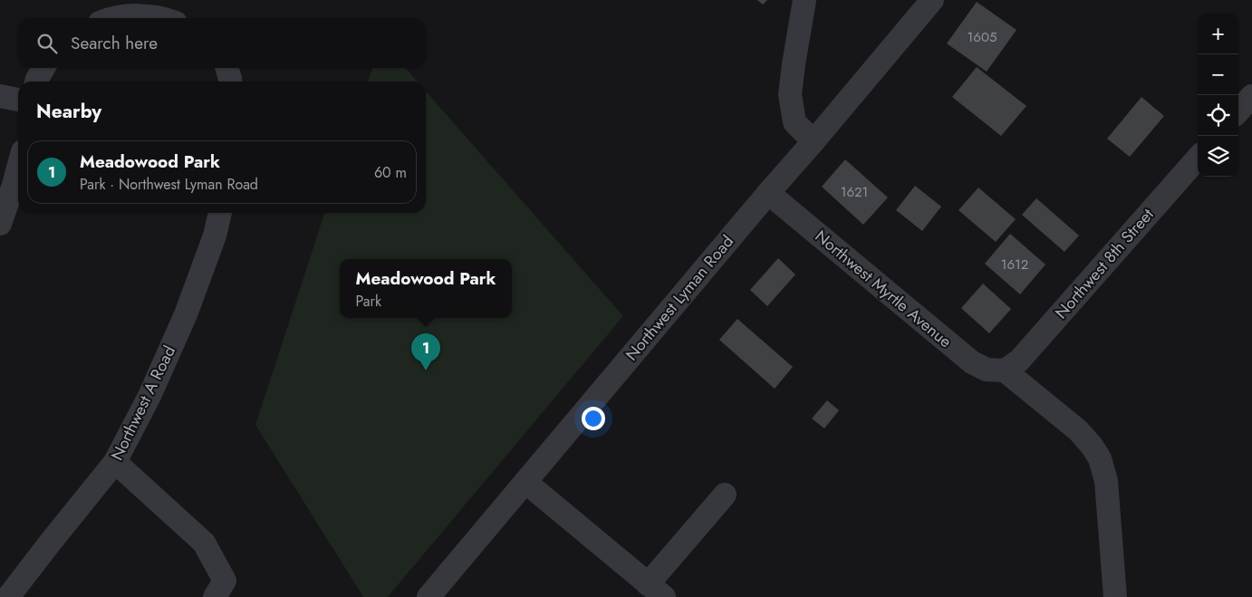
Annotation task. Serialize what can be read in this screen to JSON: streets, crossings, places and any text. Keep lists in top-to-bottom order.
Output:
{
  "streets": {
    "street": [
      "Northwest 8th Street",
      "Northwest Myrtle Avenue",
      "Northwest Lyman Road",
      "Northwest A Road"
    ]
  },
  "crossings": [
    ["Northwest 8th Street", "Northwest Myrtle Avenue"],
    ["Northwest Myrtle Avenue", "Northwest Lyman Road"]
  ],
  "house_numbers": ["1605", "1621", "1612"],
  "page": {
    "map_buttons": ["+", "−"],
    "search": "Search here",
    "heading": "Nearby",
    "list": [
      {
        "mark": "1",
        "name": "Meadowood Park",
        "note": "Park · Northwest Lyman Road",
        "value": "60 m"
      }
    ],
    "popup": ["Meadowood Park", "Park"],
    "pins": "1"
  }
}
